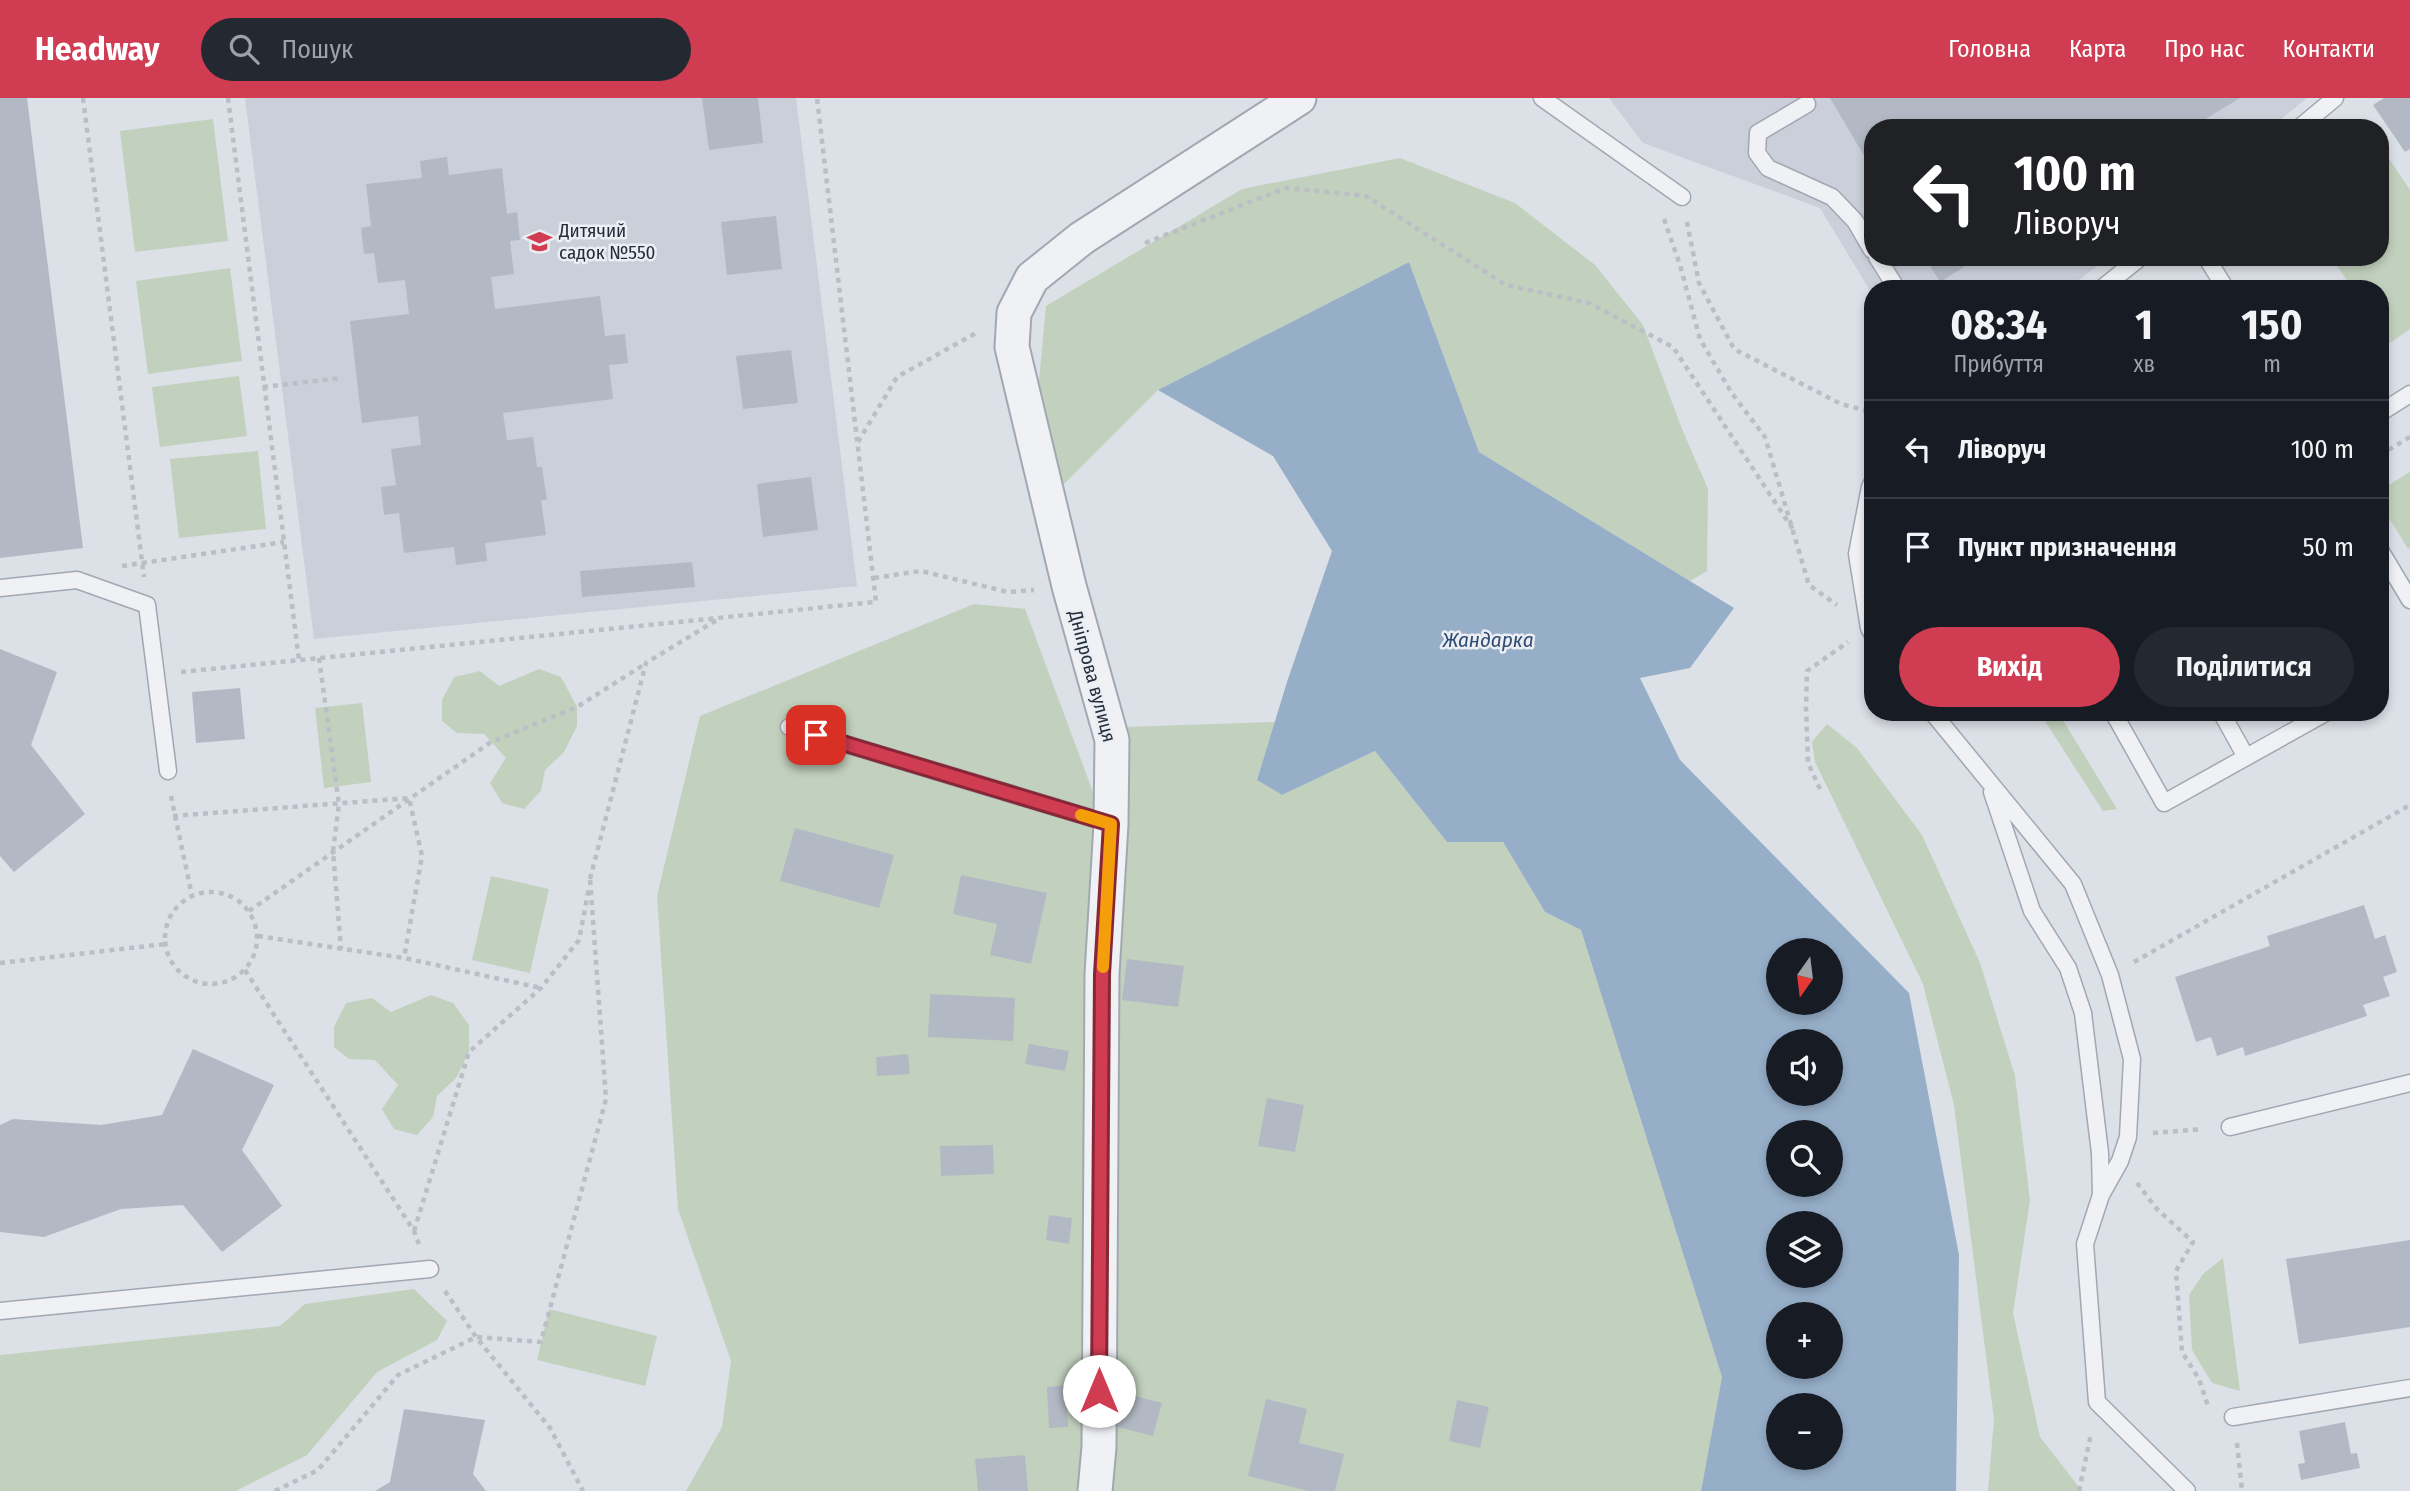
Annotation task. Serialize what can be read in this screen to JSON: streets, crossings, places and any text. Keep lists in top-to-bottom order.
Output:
{
  "streets": {
    "street": ["Дніпрова вулиця"]
  },
  "water": ["Жандарка"],
  "places": {
    "school or university": ["Дитячий садок №550"]
  },
  "north": "bottom",
  "page": {
    "header": "Headway",
    "search": "Пошук",
    "nav": [
      "Головна",
      "Карта",
      "Про нас",
      "Контакти"
    ],
    "turn": ["100 m", "Ліворуч"],
    "eta": [
      "08:34",
      "Прибуття",
      "1",
      "хв",
      "150",
      "m"
    ],
    "list": [
      {
        "name": "Ліворуч",
        "value": "100 m"
      },
      {
        "name": "Пункт призначення",
        "value": "50 m"
      }
    ],
    "buttons": ["Вихід", "Поділитися"],
    "map_buttons": ["+", "−"]
  }
}
